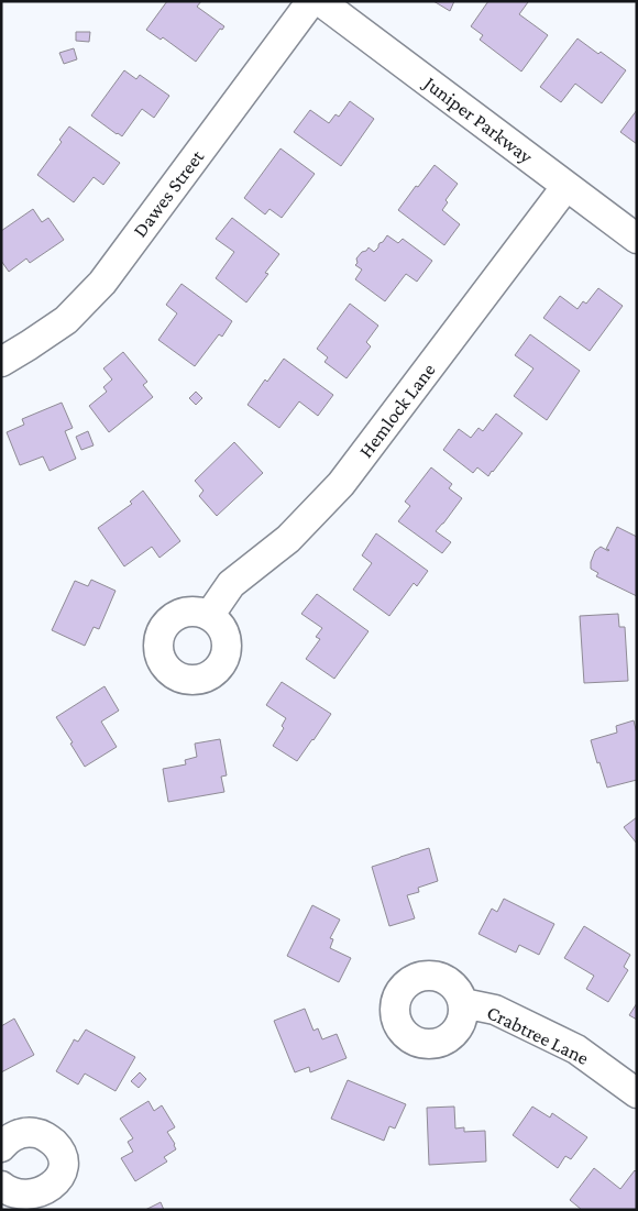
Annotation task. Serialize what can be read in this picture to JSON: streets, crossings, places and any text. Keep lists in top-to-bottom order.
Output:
{
  "streets": {
    "street": [
      "Juniper Parkway",
      "Dawes Street",
      "Hemlock Lane",
      "Crabtree Lane"
    ]
  },
  "crossings": [
    ["Juniper Parkway", "Hemlock Lane"]
  ]
}
